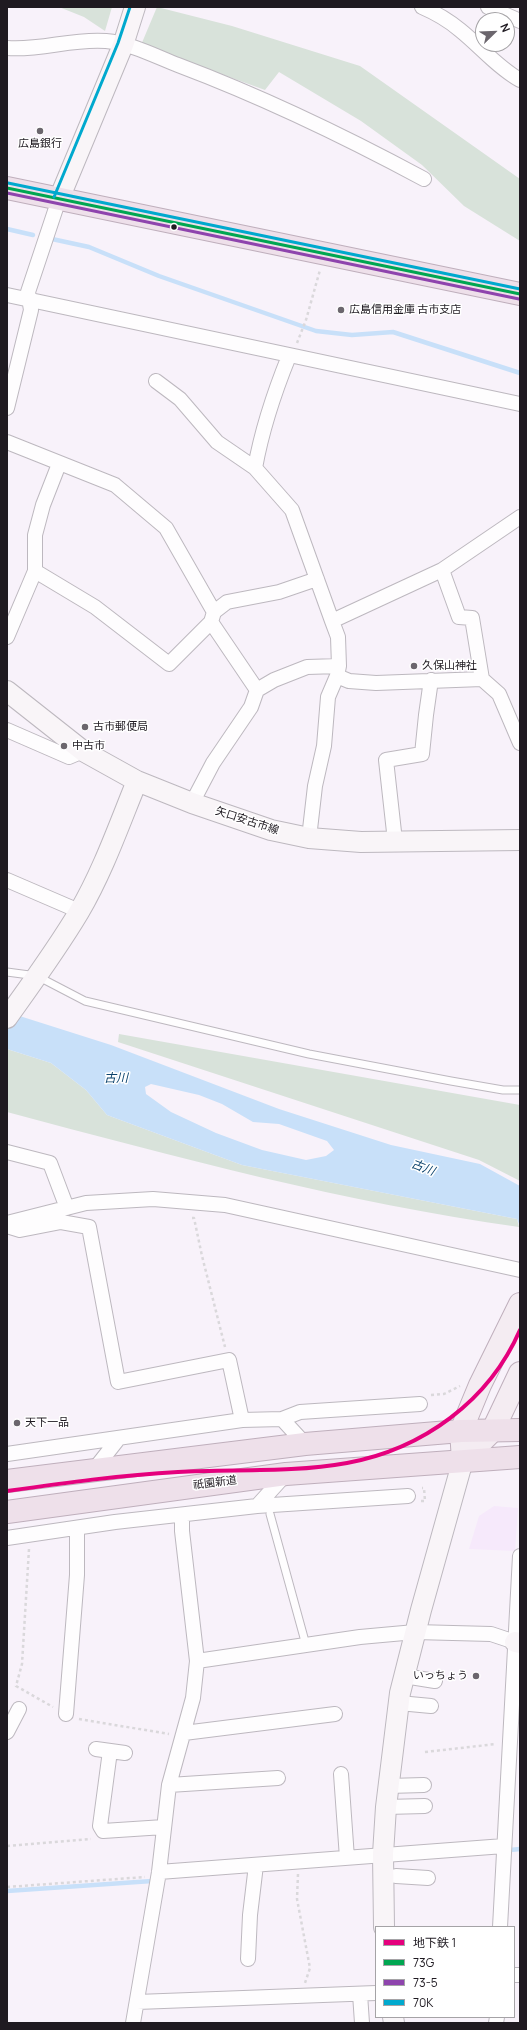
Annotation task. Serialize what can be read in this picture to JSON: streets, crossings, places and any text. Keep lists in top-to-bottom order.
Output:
{
  "streets": {
    "highway": ["祇園新道"],
    "street": ["矢口安古市線"]
  },
  "water": ["古川"],
  "places": [
    "広島銀行",
    "広島信用金庫 古市支店",
    "久保山神社",
    "古市郵便局",
    "中古市",
    "天下一品",
    "いっちょう"
  ],
  "lines": [
    "transit line 70K",
    "transit line 73G",
    "transit line 73-5",
    "metro line 1"
  ],
  "legend": [
    "地下鉄 1",
    "73G",
    "73-5",
    "70K"
  ],
  "north": "top right"
}
